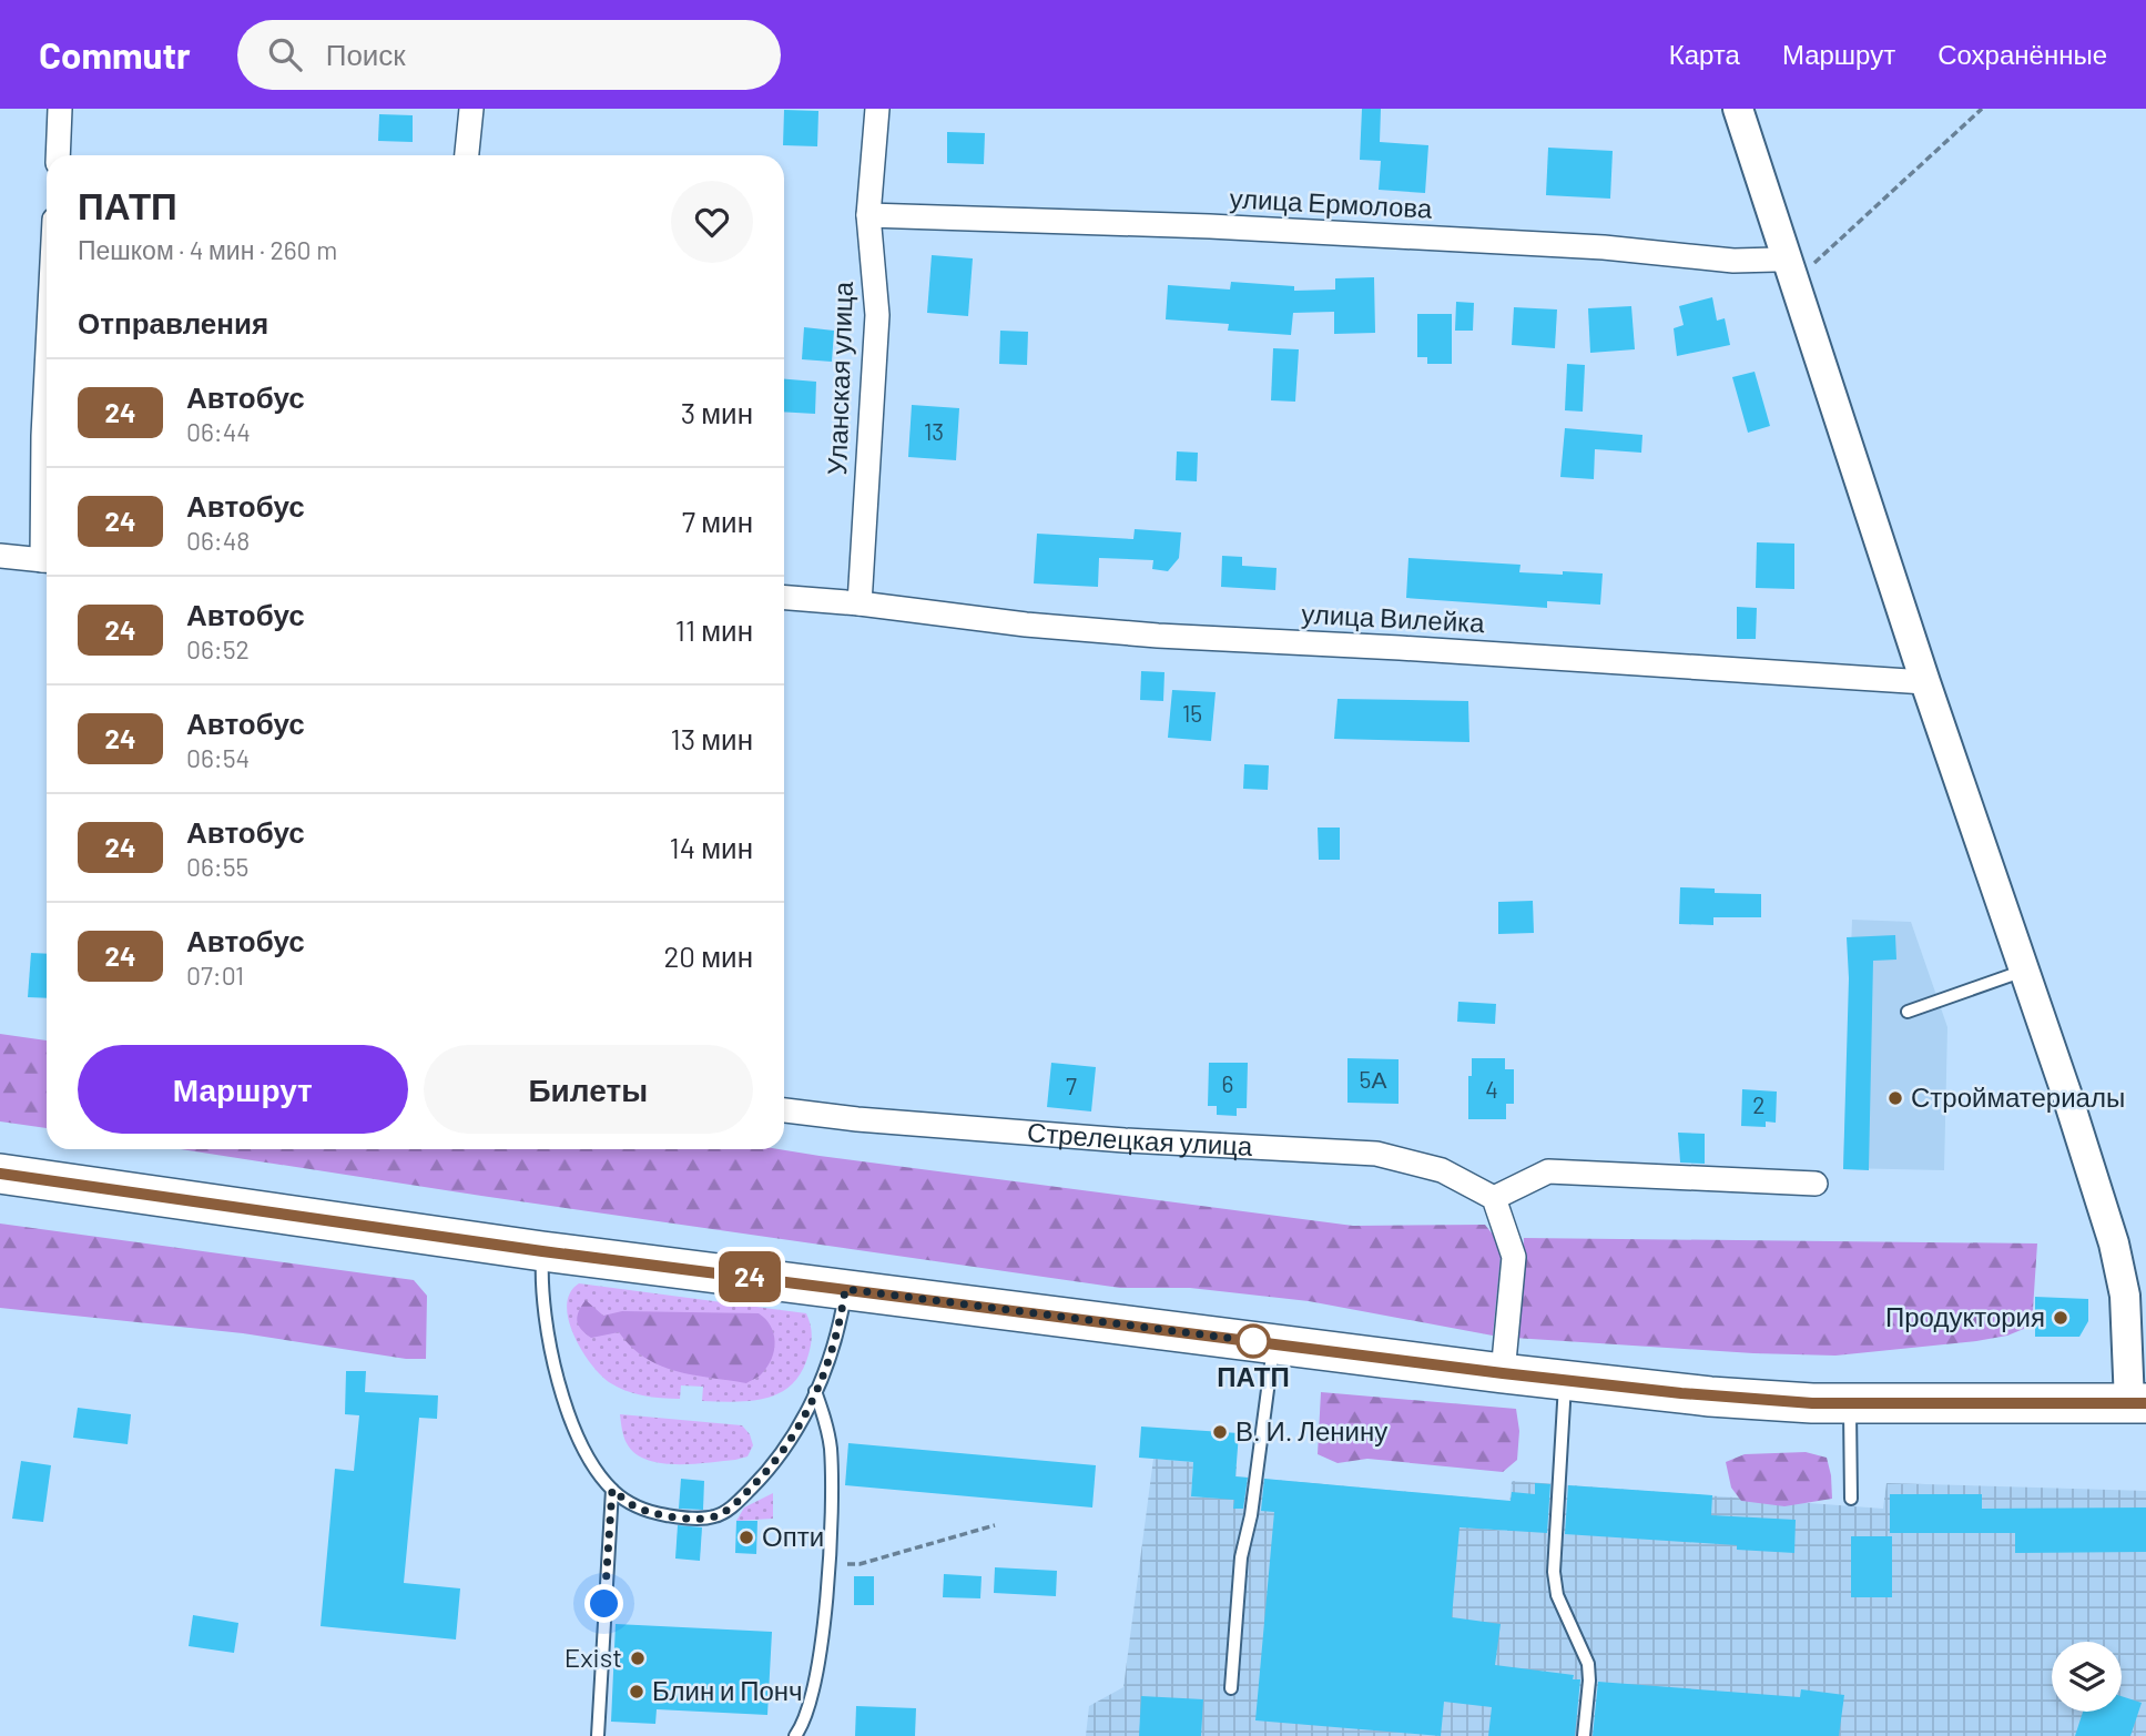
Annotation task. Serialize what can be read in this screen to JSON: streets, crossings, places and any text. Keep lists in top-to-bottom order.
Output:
{
  "streets": {
    "street": [
      "улица Ермолова",
      "Уланская улица",
      "улица Вилейка",
      "Стрелецкая улица"
    ]
  },
  "crossings": [
    ["улица Ермолова", "Уланская улица"],
    ["Уланская улица", "улица Вилейка"]
  ],
  "places": [
    "Стройматериалы",
    "Продуктория",
    "ПАТП",
    "В. И. Ленину",
    "Опти",
    "Exist",
    "Блин и Понч"
  ],
  "lines": ["bus line 24"],
  "house_numbers": [
    "13",
    "15",
    "5А",
    "6",
    "7",
    "4",
    "2"
  ],
  "page": {
    "header": "Commutr",
    "search": "Поиск",
    "nav": ["Карта", "Маршрут", "Сохранённые"],
    "on_map": "24",
    "heading": [
      ["ПАТП", "Пешком · 4 мин · 260 m"],
      "Отправления"
    ],
    "list": [
      {
        "mark": "24",
        "name": "Автобус",
        "note": "06:44",
        "value": "3 мин"
      },
      {
        "mark": "24",
        "name": "Автобус",
        "note": "06:48",
        "value": "7 мин"
      },
      {
        "mark": "24",
        "name": "Автобус",
        "note": "06:52",
        "value": "11 мин"
      },
      {
        "mark": "24",
        "name": "Автобус",
        "note": "06:54",
        "value": "13 мин"
      },
      {
        "mark": "24",
        "name": "Автобус",
        "note": "06:55",
        "value": "14 мин"
      },
      {
        "mark": "24",
        "name": "Автобус",
        "note": "07:01",
        "value": "20 мин"
      }
    ],
    "buttons": ["Маршрут", "Билеты"]
  }
}
